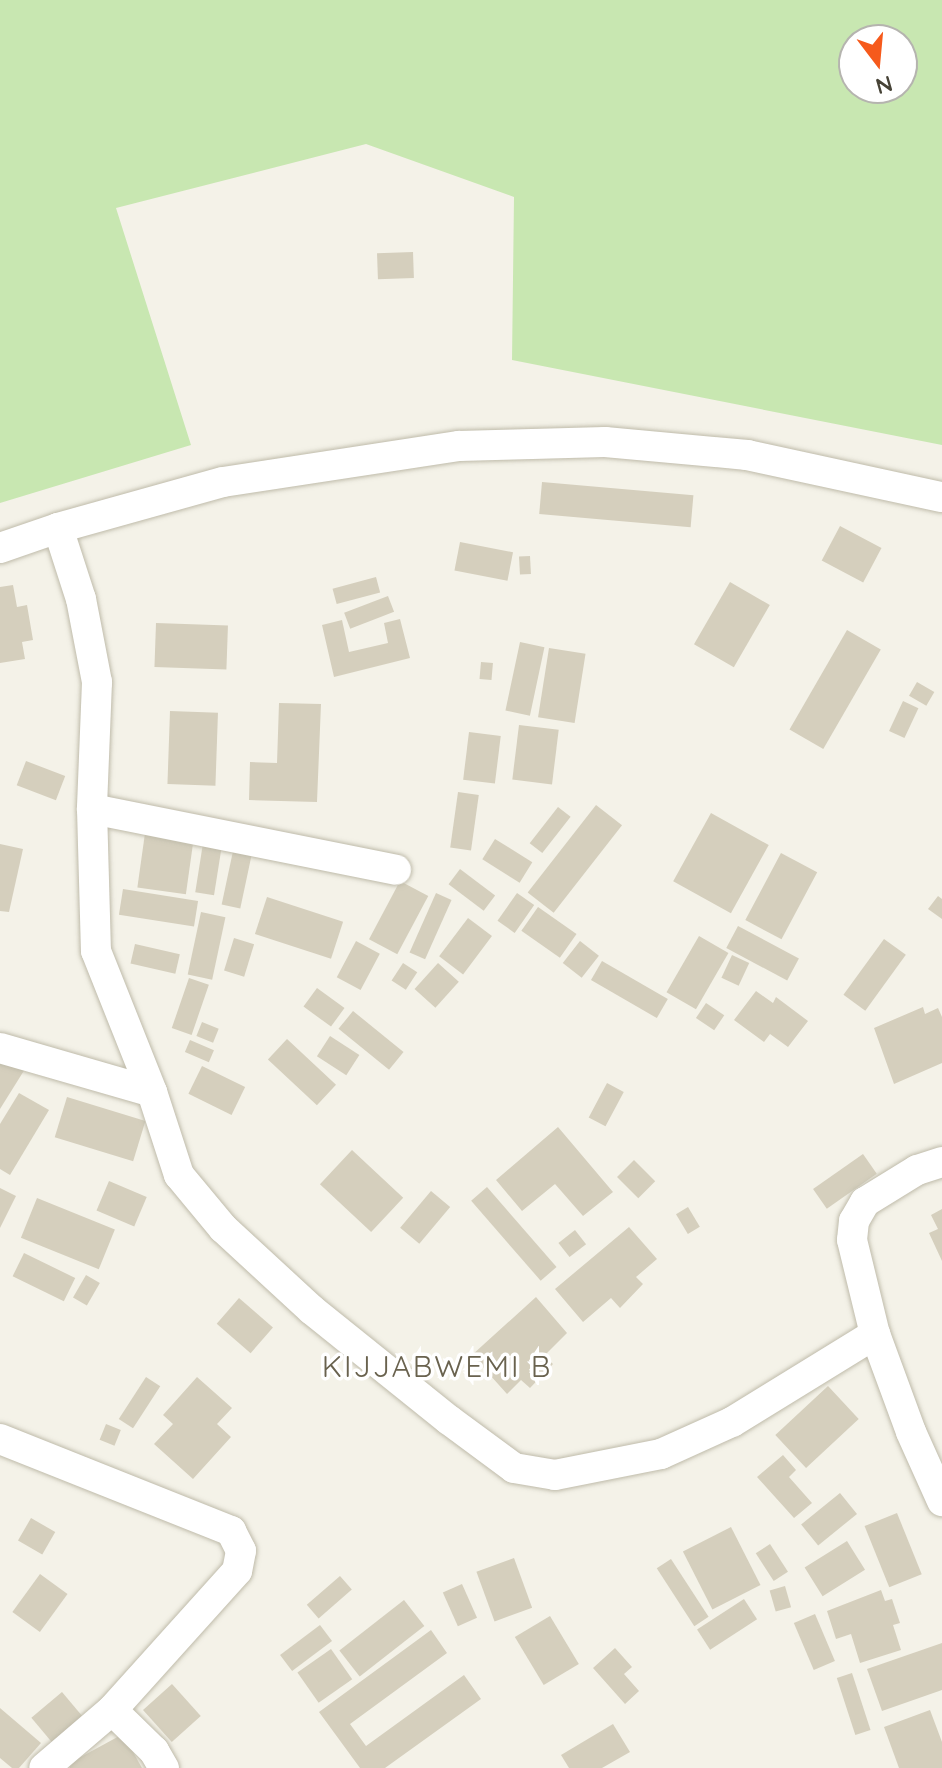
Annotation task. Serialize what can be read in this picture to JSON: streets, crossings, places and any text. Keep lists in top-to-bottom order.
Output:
{
  "districts": ["KIJJABWEMI B"],
  "north": "bottom"
}
